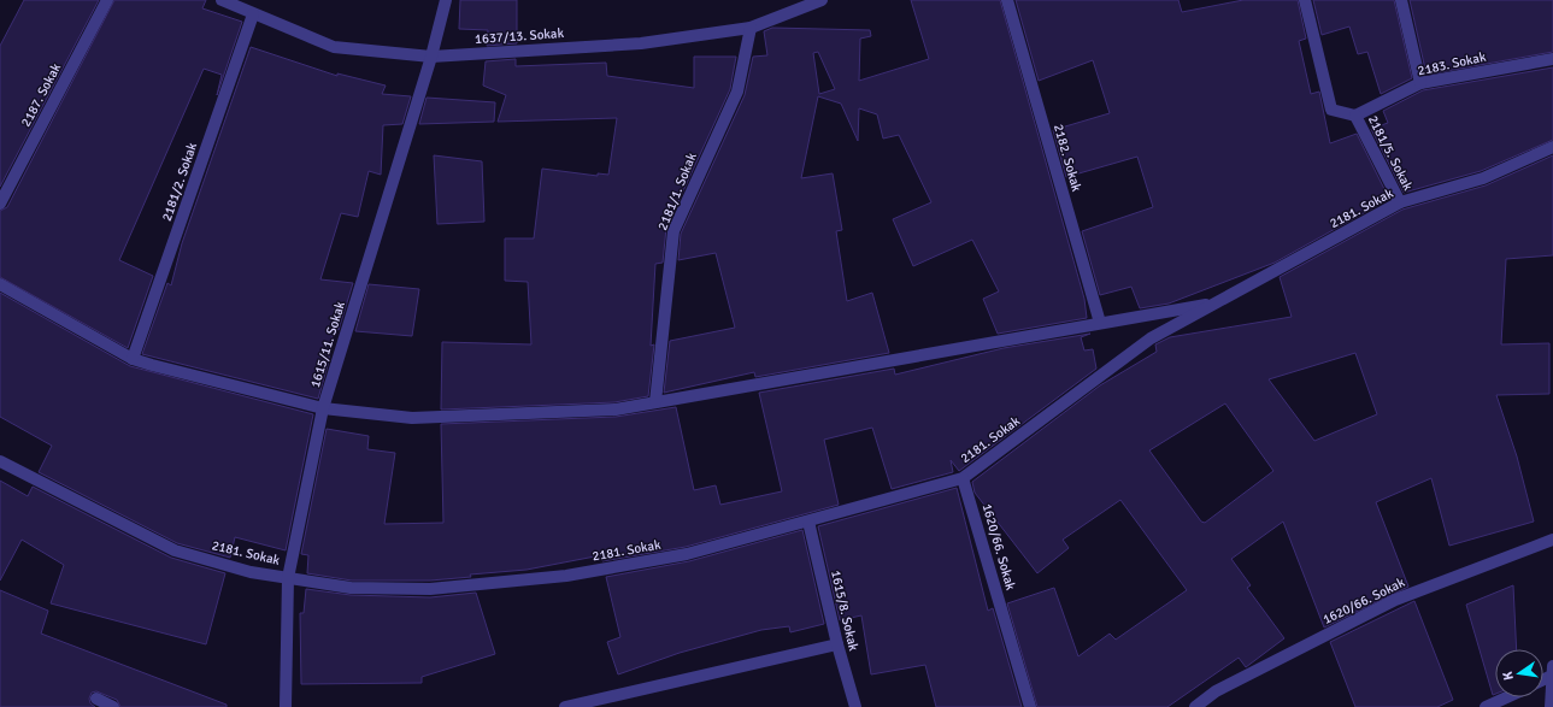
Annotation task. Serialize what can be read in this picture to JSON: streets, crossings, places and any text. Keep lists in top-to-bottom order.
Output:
{
  "streets": {
    "street": [
      "1637/13. Sokak",
      "2183. Sokak",
      "2187. Sokak",
      "2181/5. Sokak",
      "2182. Sokak",
      "2181/2. Sokak",
      "2181/1. Sokak",
      "2181. Sokak",
      "1615/11. Sokak",
      "1620/66. Sokak",
      "1615/8. Sokak"
    ]
  },
  "crossings": [
    ["1637/13. Sokak", "2181/2. Sokak"],
    ["1637/13. Sokak", "2181/1. Sokak"],
    ["1637/13. Sokak", "1615/11. Sokak"],
    ["2183. Sokak", "2181/5. Sokak"],
    ["2181/5. Sokak", "2181. Sokak"],
    ["2182. Sokak", "2181. Sokak"],
    ["2181/2. Sokak", "2181. Sokak"],
    ["2181/1. Sokak", "2181. Sokak"],
    ["2181. Sokak", "1615/11. Sokak"],
    ["2181. Sokak", "1620/66. Sokak"],
    ["2181. Sokak", "1615/8. Sokak"]
  ],
  "north": "left"
}
